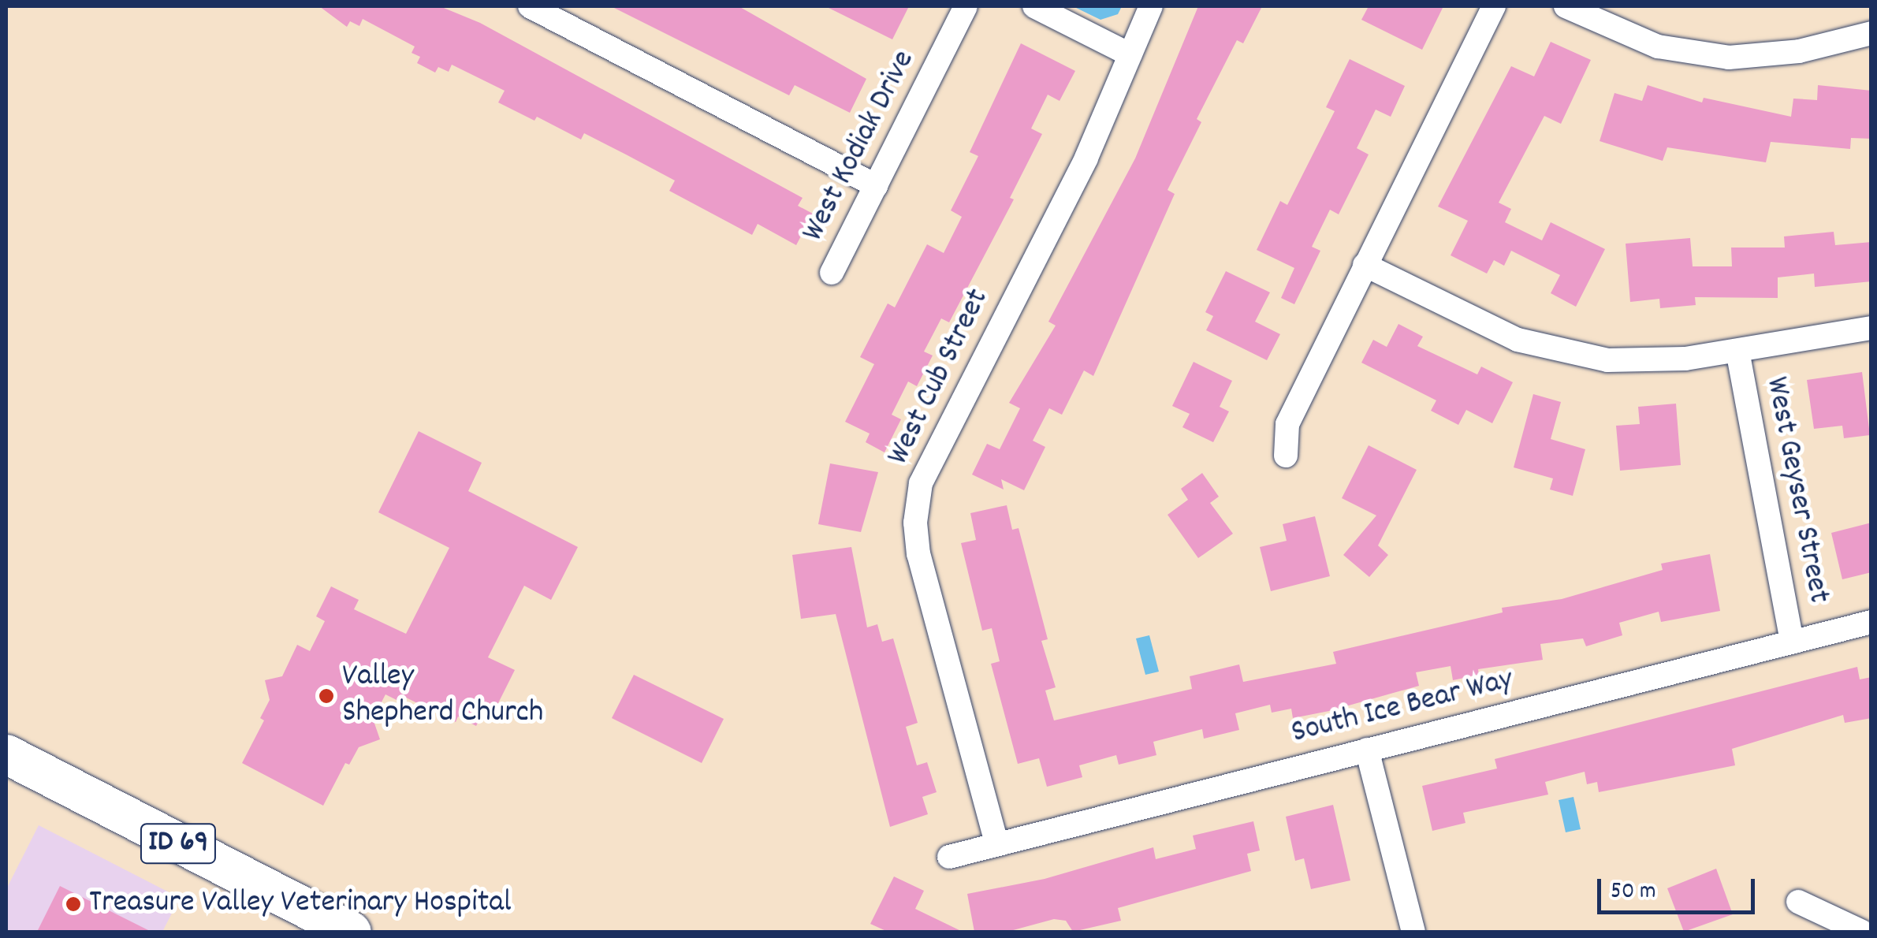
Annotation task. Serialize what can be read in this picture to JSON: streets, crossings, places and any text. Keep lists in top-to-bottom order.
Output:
{
  "streets": {
    "main road": ["ID 69"],
    "street": [
      "West Kodiak Drive",
      "West Cub Street",
      "West Geyser Street",
      "South Ice Bear Way"
    ]
  },
  "crossings": [
    ["West Cub Street", "South Ice Bear Way"],
    ["West Geyser Street", "South Ice Bear Way"]
  ],
  "places": ["Valley Shepherd Church", "Treasure Valley Veterinary Hospital"],
  "scale_bar": "50 m"
}
